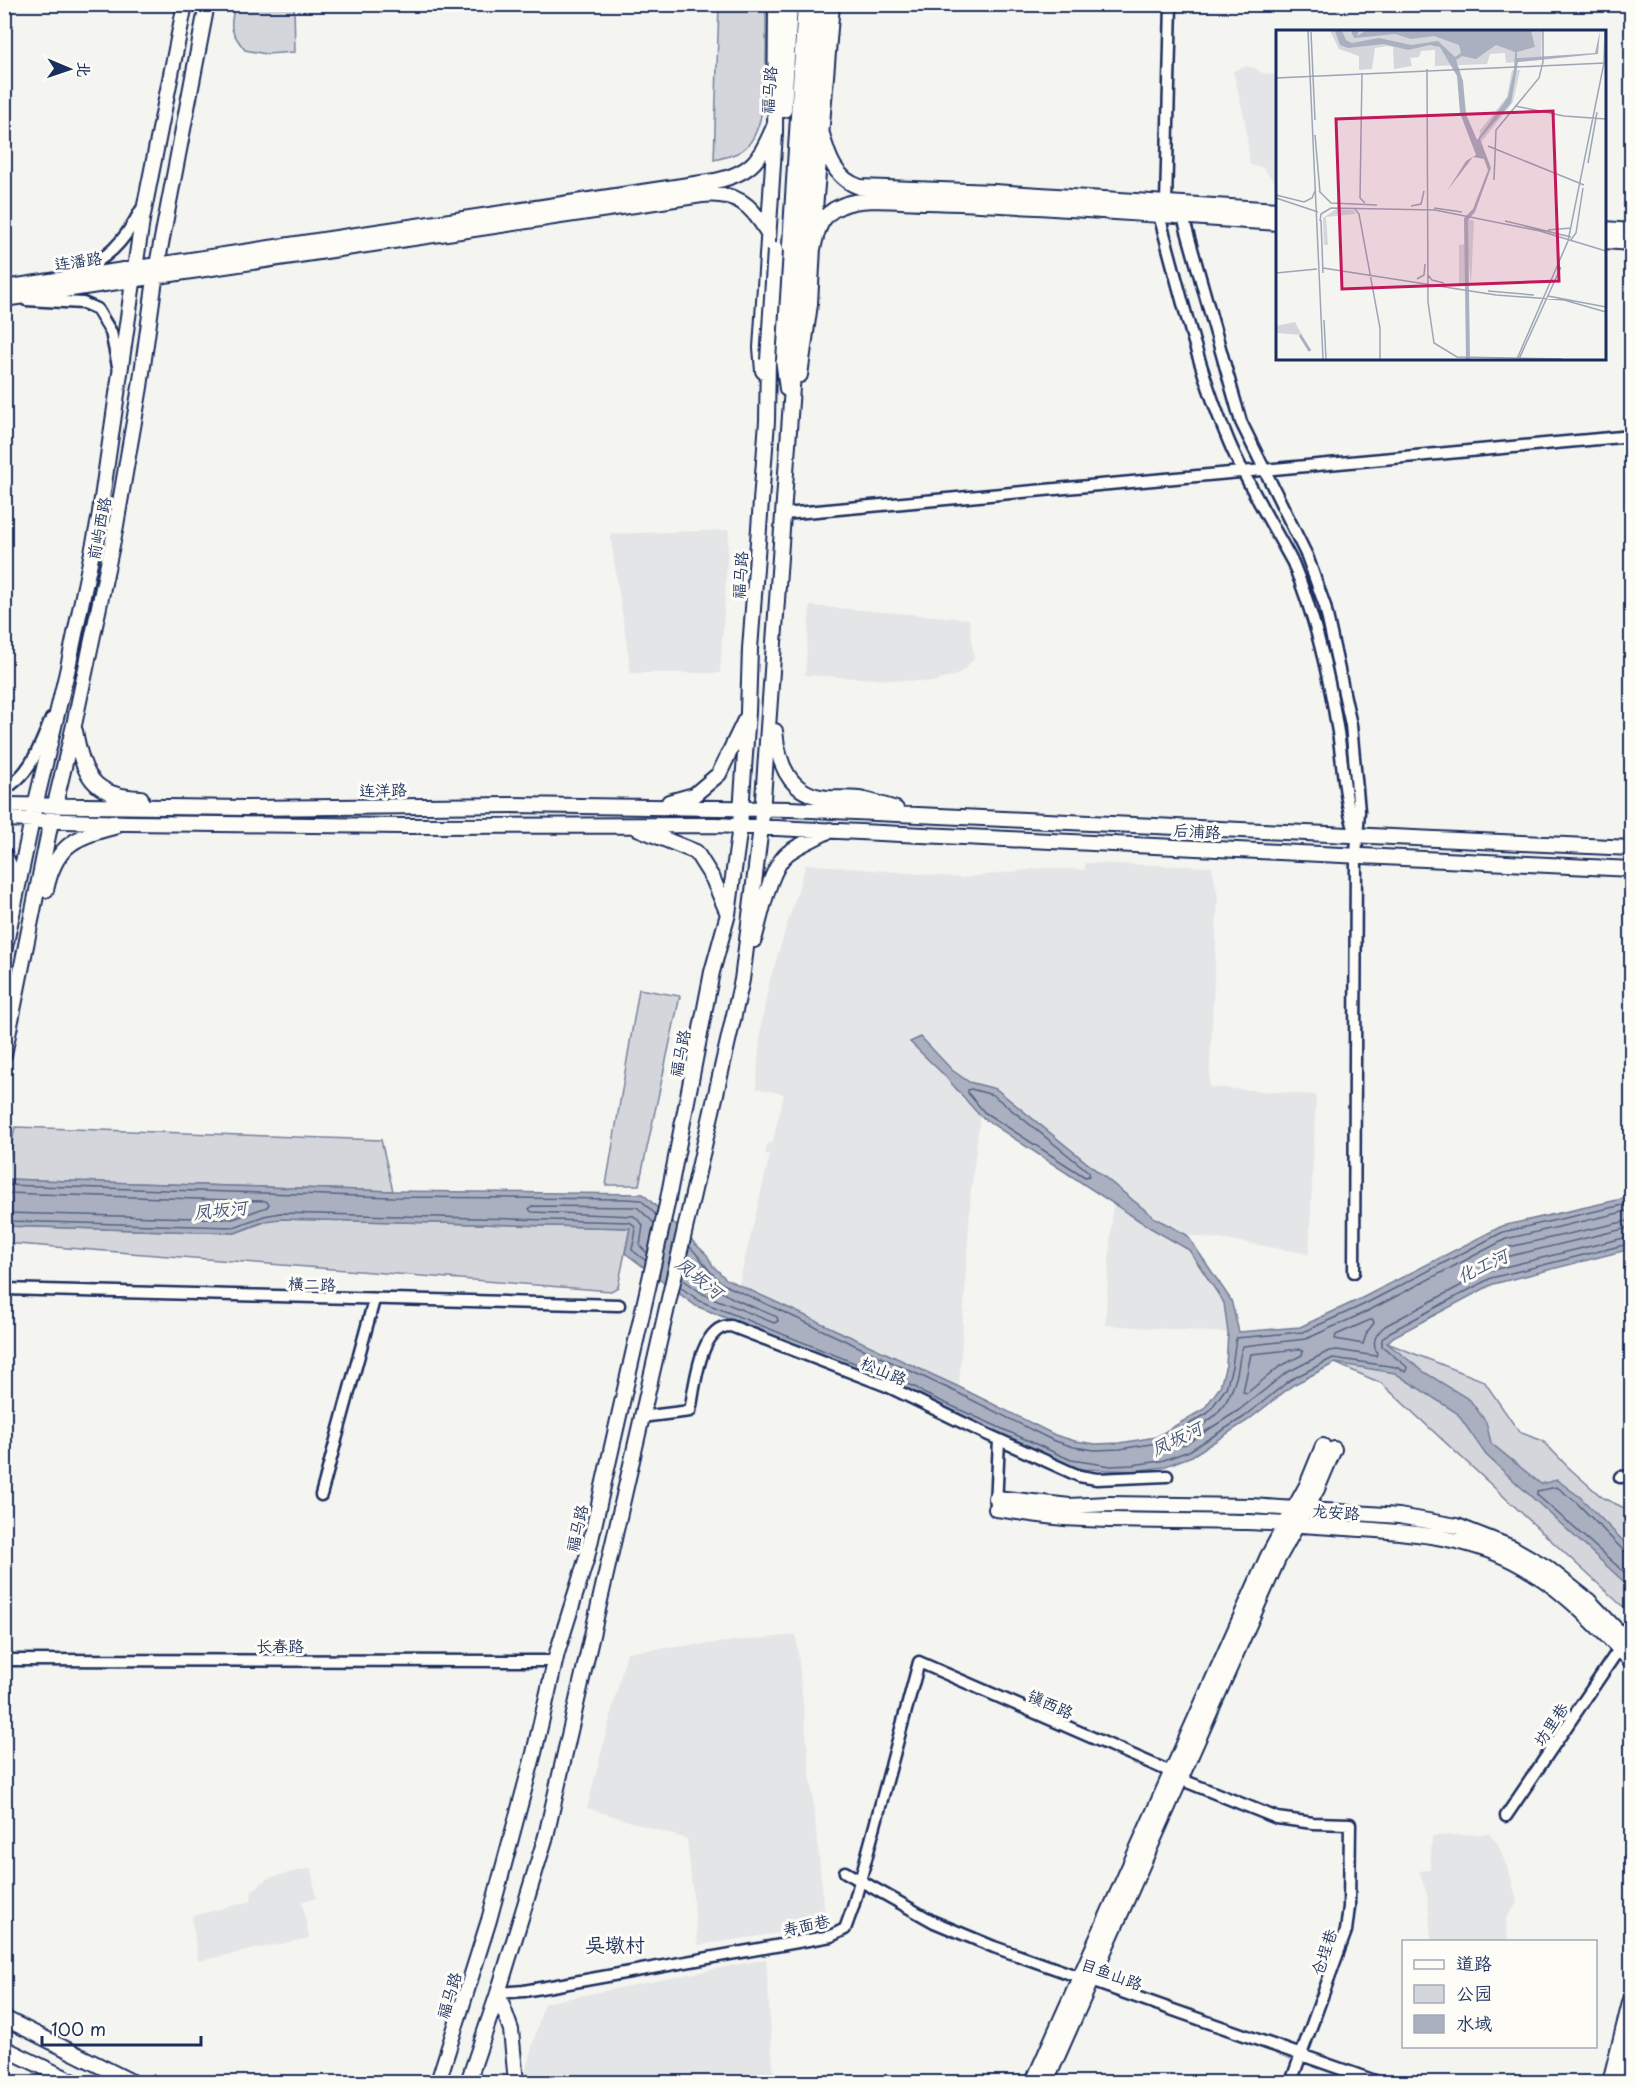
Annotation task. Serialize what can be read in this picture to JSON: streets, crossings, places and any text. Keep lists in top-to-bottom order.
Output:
{
  "streets": {
    "main road": [
      "福马路",
      "连潘路",
      "前屿西路",
      "连洋路",
      "后浦路",
      "龙安路"
    ],
    "street": [
      "横二路",
      "松山路",
      "长春路",
      "镇西路",
      "坊里巷",
      "寿面巷",
      "仓埕巷",
      "目鱼山路"
    ]
  },
  "crossings": [
    ["福马路", "连洋路"],
    ["福马路", "后浦路"],
    ["福马路", "松山路"],
    ["福马路", "长春路"],
    ["福马路", "寿面巷"],
    ["连潘路", "前屿西路"],
    ["前屿西路", "连洋路"],
    ["连洋路", "后浦路"],
    ["龙安路", "坊里巷"],
    ["镇西路", "寿面巷"],
    ["镇西路", "仓埕巷"],
    ["寿面巷", "目鱼山路"],
    ["仓埕巷", "目鱼山路"]
  ],
  "districts": ["吴墩村"],
  "water": ["凤坂河", "化工河"],
  "legend": ["道路", "公园", "水域"],
  "scale_bar": "100 m",
  "north": "right"
}
